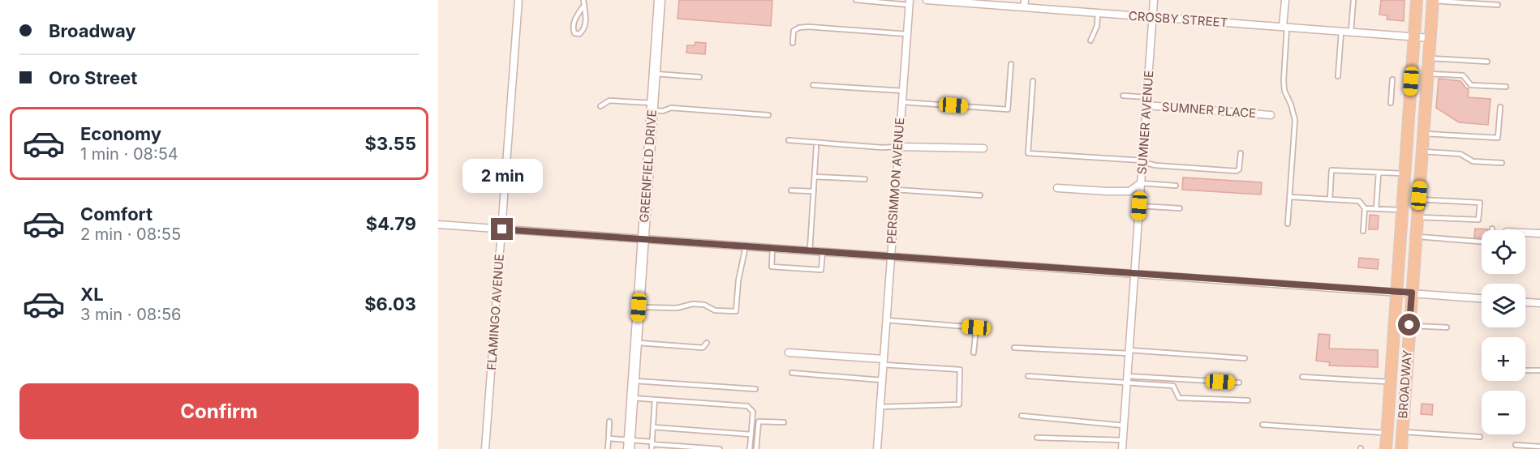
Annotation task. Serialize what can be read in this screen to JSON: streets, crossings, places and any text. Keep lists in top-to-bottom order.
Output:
{
  "streets": {
    "main road": ["GREENFIELD DRIVE", "BROADWAY"],
    "street": [
      "CROSBY STREET",
      "SUMNER PLACE",
      "SUMNER AVENUE",
      "PERSIMMON AVENUE",
      "FLAMINGO AVENUE"
    ]
  },
  "crossings": [
    ["CROSBY STREET", "SUMNER AVENUE"],
    ["CROSBY STREET", "BROADWAY"],
    ["SUMNER PLACE", "SUMNER AVENUE"]
  ],
  "page": {
    "banner": ["Broadway", "Oro Street"],
    "list": [
      {
        "name": "Economy",
        "note": "1 min · 08:54",
        "value": "$3.55"
      },
      {
        "name": "Comfort",
        "note": "2 min · 08:55",
        "value": "$4.79"
      },
      {
        "name": "XL",
        "note": "3 min · 08:56",
        "value": "$6.03"
      }
    ],
    "bubble": "2 min",
    "map_buttons": ["+", "−"],
    "buttons": "Confirm"
  }
}
